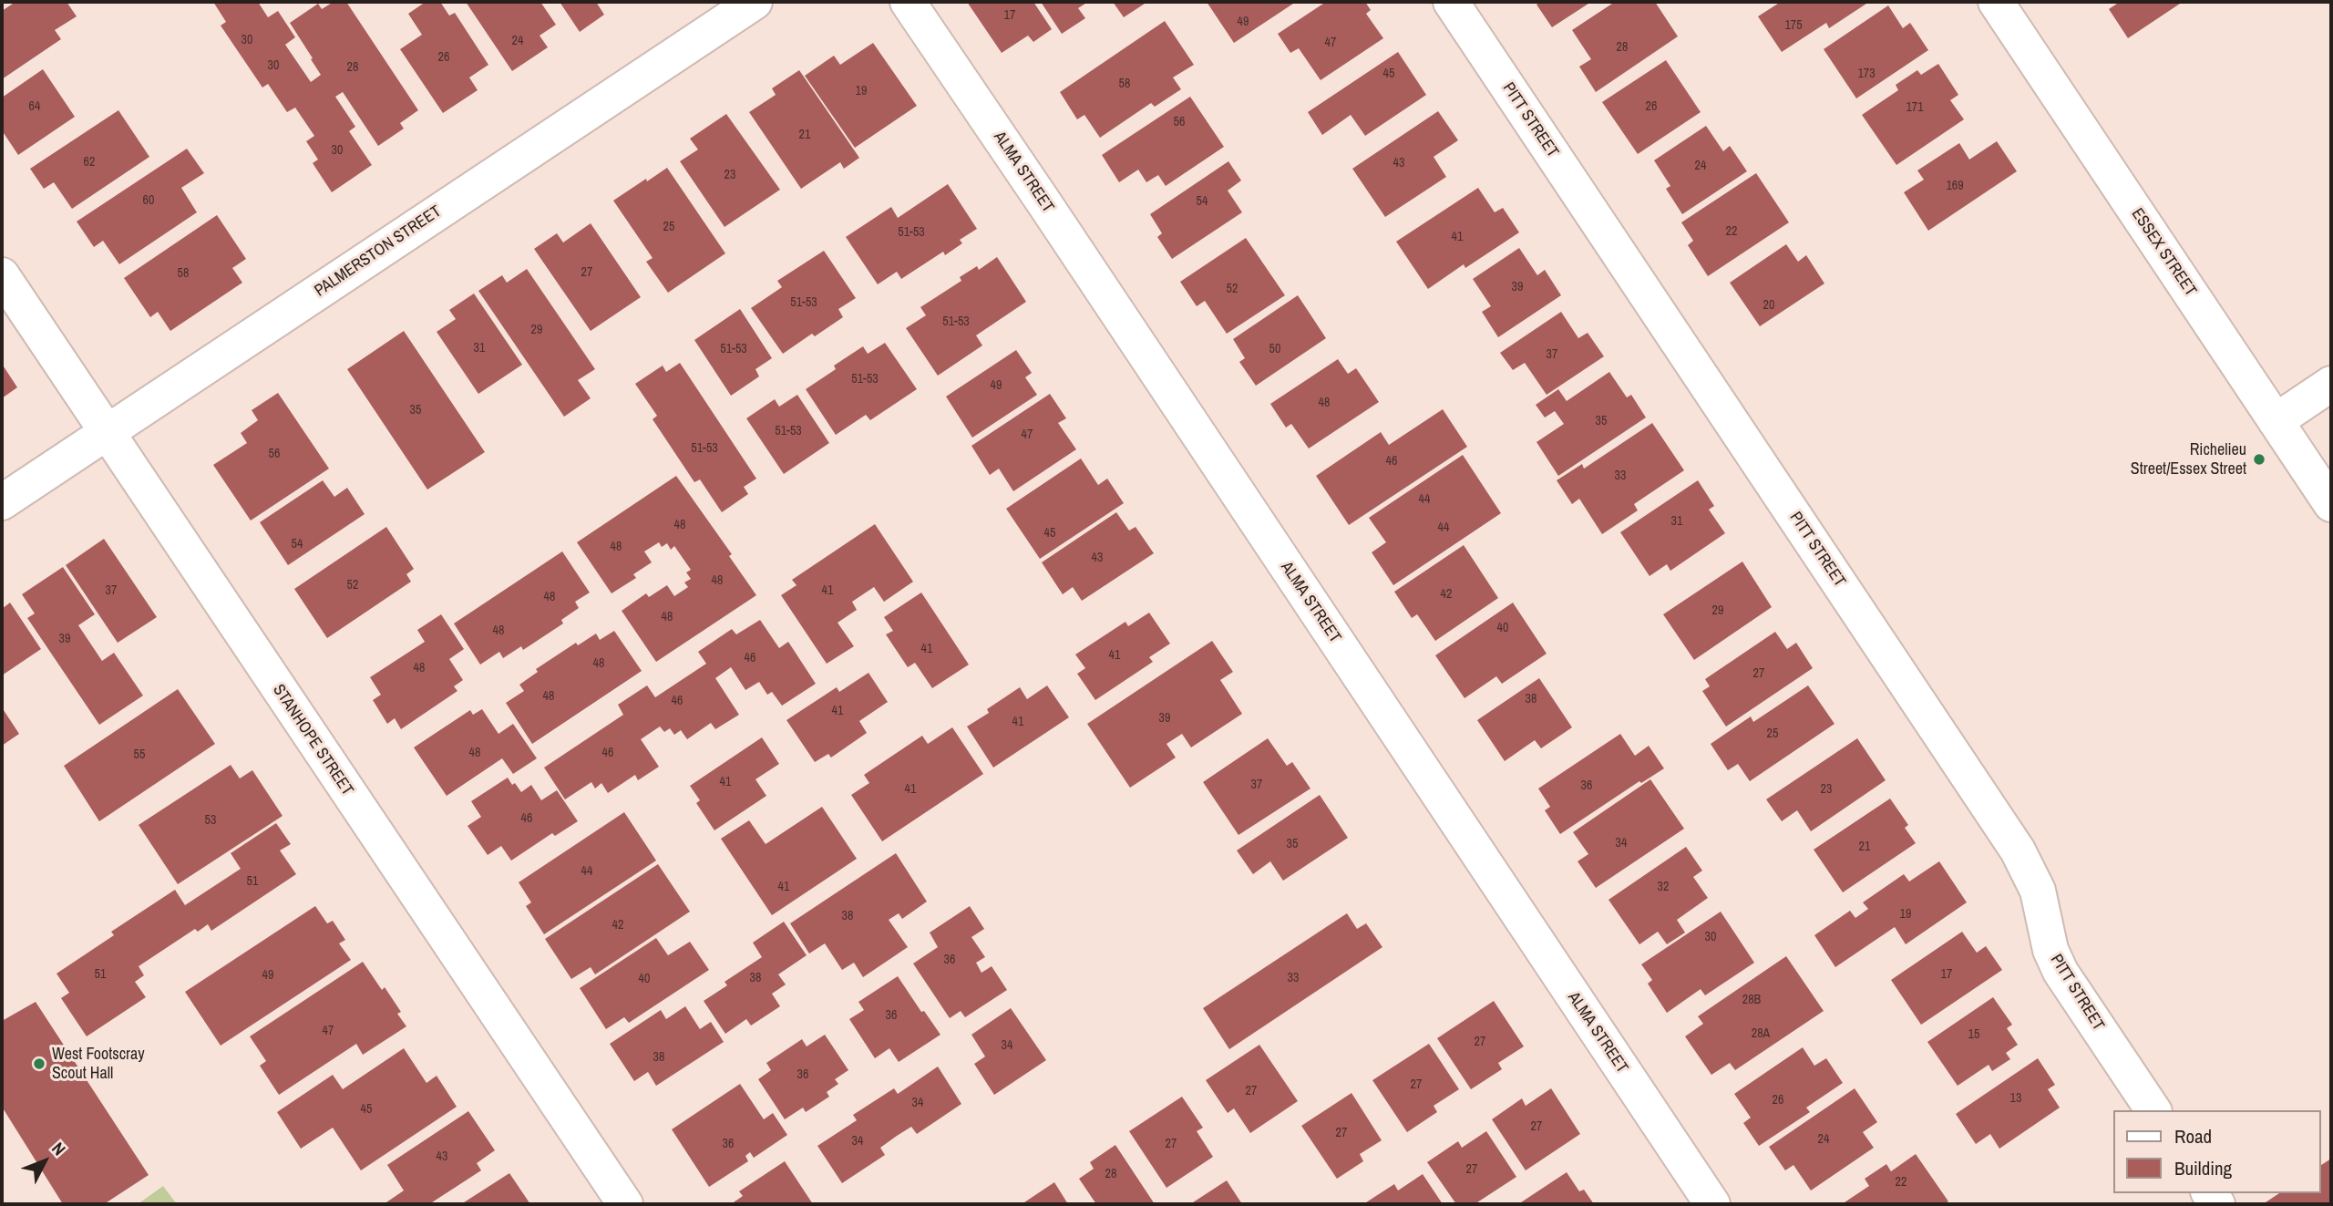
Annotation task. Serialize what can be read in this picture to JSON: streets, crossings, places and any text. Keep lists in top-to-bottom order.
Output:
{
  "streets": {
    "street": [
      "PITT STREET",
      "ALMA STREET",
      "PALMERSTON STREET",
      "ESSEX STREET",
      "STANHOPE STREET"
    ]
  },
  "crossings": [
    ["PALMERSTON STREET", "STANHOPE STREET"]
  ],
  "places": ["Richelieu Street/Essex Street", "West Footscray Scout Hall"],
  "house_numbers": [
    "17",
    "49",
    "175",
    "30",
    "24",
    "47",
    "28",
    "26",
    "30",
    "28",
    "45",
    "173",
    "58",
    "19",
    "64",
    "26",
    "171",
    "56",
    "21",
    "30",
    "62",
    "43",
    "24",
    "23",
    "169",
    "60",
    "54",
    "25",
    "22",
    "51-53",
    "41",
    "27",
    "58",
    "39",
    "52",
    "51-53",
    "20",
    "51-53",
    "29",
    "31",
    "51-53",
    "50",
    "37",
    "51-53",
    "49",
    "48",
    "35",
    "35",
    "51-53",
    "47",
    "51-53",
    "56",
    "46",
    "33",
    "44",
    "31",
    "48",
    "44",
    "45",
    "54",
    "48",
    "43",
    "48",
    "52",
    "37",
    "41",
    "42",
    "48",
    "29",
    "48",
    "40",
    "48",
    "39",
    "41",
    "41",
    "46",
    "48",
    "48",
    "27",
    "48",
    "38",
    "46",
    "41",
    "39",
    "41",
    "25",
    "48",
    "46",
    "55",
    "41",
    "37",
    "36",
    "41",
    "23",
    "46",
    "53",
    "34",
    "35",
    "21",
    "44",
    "51",
    "41",
    "32",
    "19",
    "38",
    "42",
    "30",
    "36",
    "51",
    "17",
    "49",
    "38",
    "33",
    "40",
    "28B",
    "36",
    "47",
    "28A",
    "15",
    "27",
    "34",
    "38",
    "36",
    "27",
    "27",
    "13",
    "26",
    "34",
    "45",
    "27",
    "27",
    "24",
    "34",
    "36",
    "27",
    "43",
    "27",
    "28",
    "22"
  ],
  "legend": ["Road", "Building"],
  "north": "top right"
}
